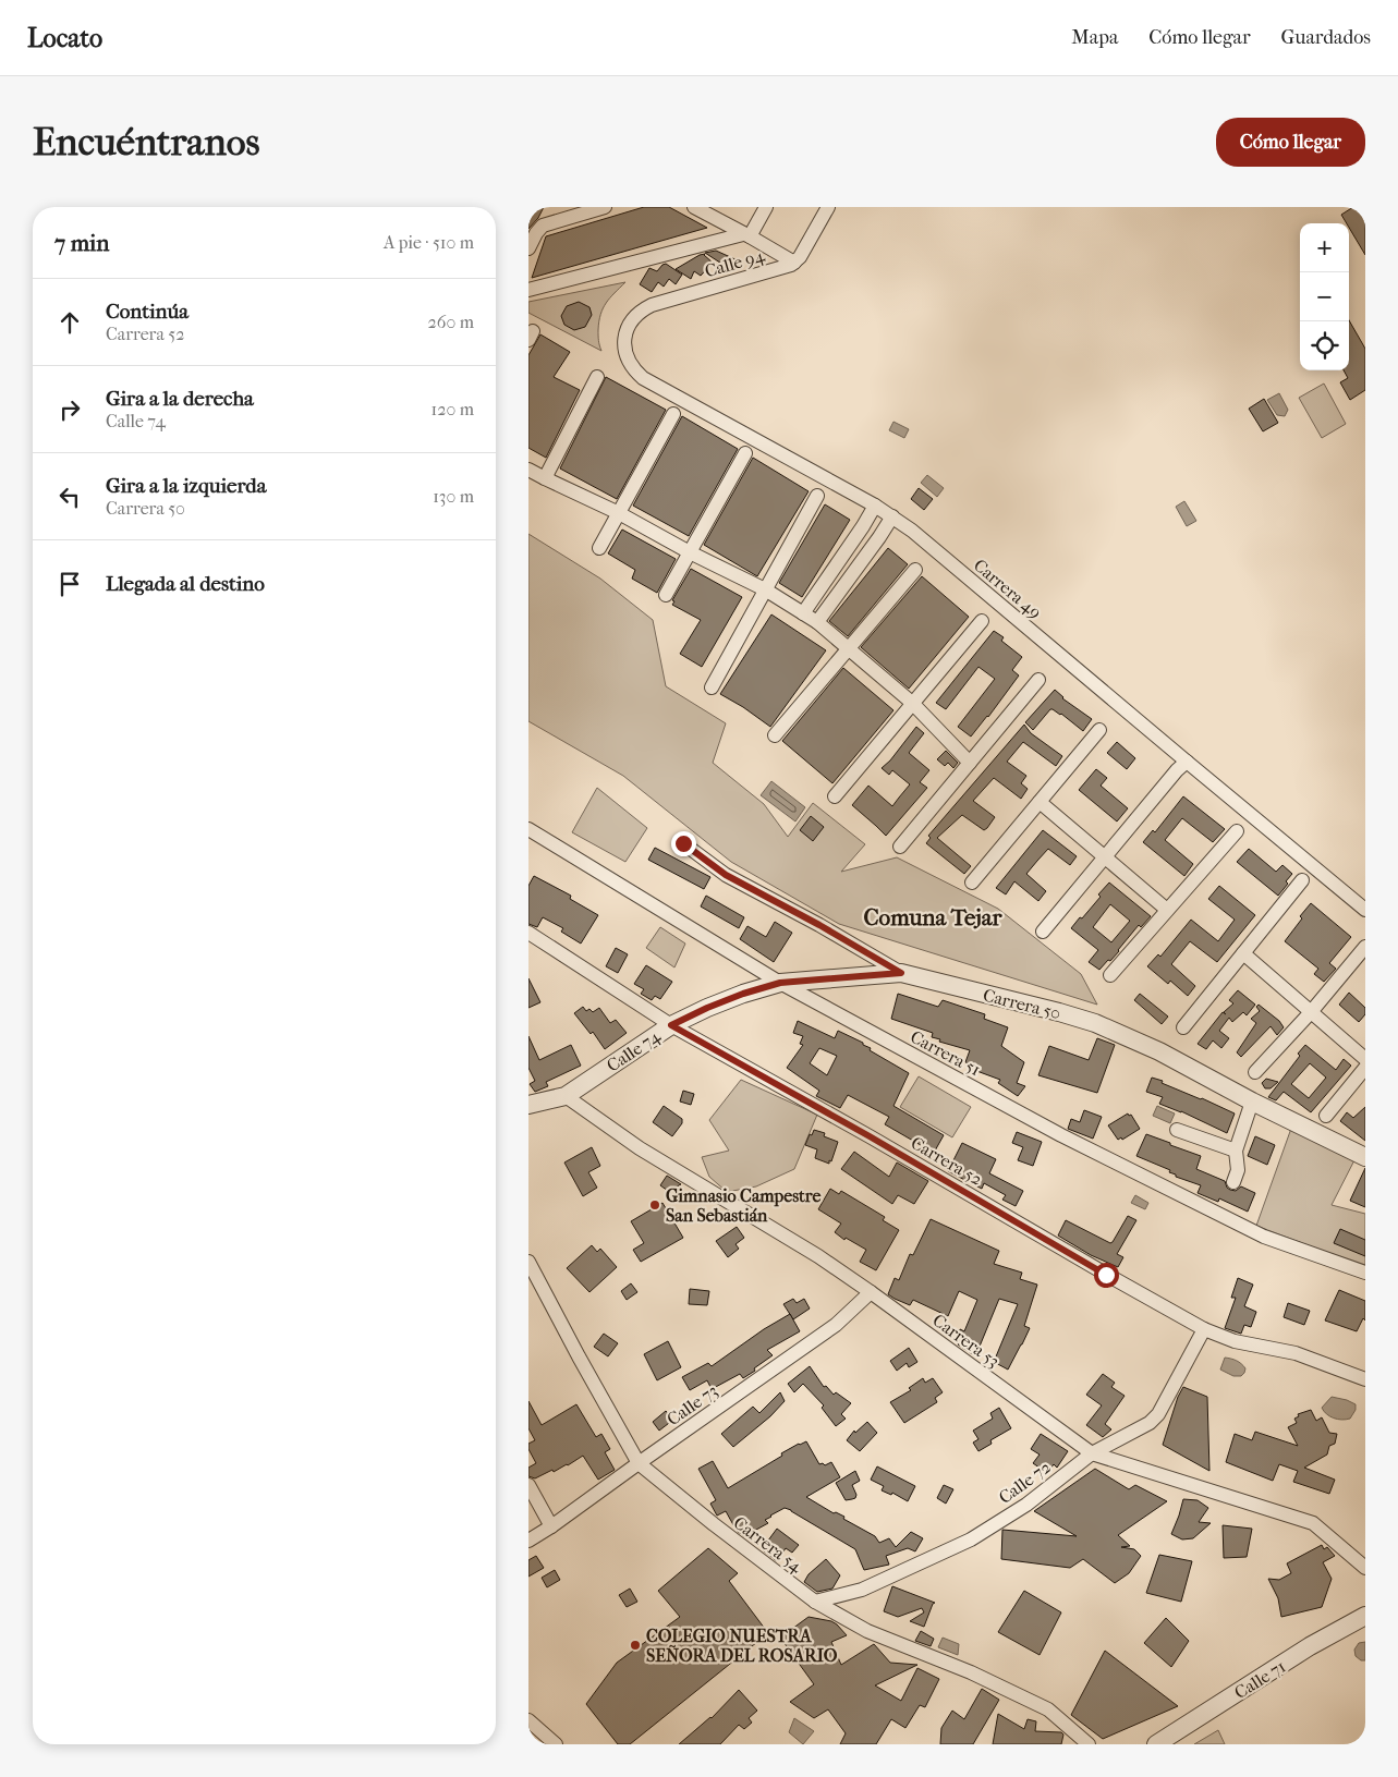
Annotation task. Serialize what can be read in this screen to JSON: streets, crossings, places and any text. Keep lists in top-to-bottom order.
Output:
{
  "streets": {
    "street": [
      "Calle 94",
      "Carrera 49",
      "Carrera 50",
      "Calle 74",
      "Carrera 51",
      "Carrera 52",
      "Carrera 53",
      "Calle 73",
      "Calle 72",
      "Carrera 54",
      "Calle 71"
    ]
  },
  "crossings": [
    ["Calle 94", "Carrera 49"],
    ["Carrera 50", "Calle 74"],
    ["Calle 74", "Carrera 51"],
    ["Calle 74", "Carrera 52"],
    ["Calle 74", "Carrera 53"],
    ["Carrera 52", "Calle 72"],
    ["Carrera 53", "Calle 73"],
    ["Carrera 53", "Calle 72"],
    ["Calle 73", "Carrera 54"],
    ["Calle 72", "Carrera 54"]
  ],
  "districts": ["Comuna Tejar"],
  "places": ["Gimnasio Campestre San Sebastián", "COLEGIO NUESTRA SEÑORA DEL ROSARIO"],
  "page": {
    "header": "Locato",
    "nav": ["Mapa", "Cómo llegar", "Guardados"],
    "buttons": "Cómo llegar",
    "title": "Encuéntranos",
    "heading": ["7 min", "A pie · 510 m"],
    "map_buttons": ["+", "−"],
    "list": [
      ["Continúa", "Carrera 52", "260 m"],
      ["Gira a la derecha", "Calle 74", "120 m"],
      ["Gira a la izquierda", "Carrera 50", "130 m"],
      "Llegada al destino"
    ]
  }
}
